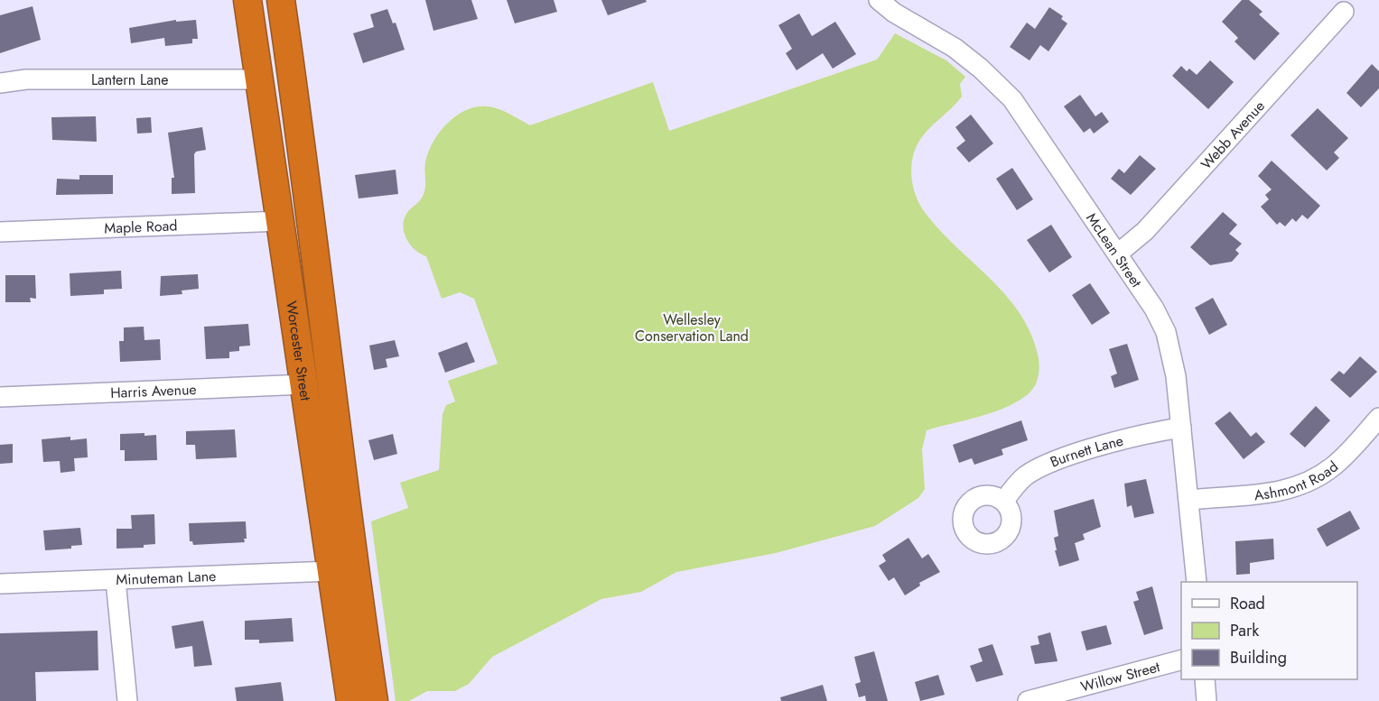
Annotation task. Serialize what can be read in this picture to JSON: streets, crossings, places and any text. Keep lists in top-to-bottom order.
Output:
{
  "streets": {
    "highway": ["Worcester Street"],
    "street": [
      "Lantern Lane",
      "Webb Avenue",
      "Maple Road",
      "McLean Street",
      "Harris Avenue",
      "Burnett Lane",
      "Ashmont Road",
      "Minuteman Lane",
      "Willow Street"
    ]
  },
  "crossings": [
    ["Lantern Lane", "Worcester Street"],
    ["Webb Avenue", "McLean Street"],
    ["Maple Road", "Worcester Street"],
    ["McLean Street", "Burnett Lane"],
    ["McLean Street", "Ashmont Road"],
    ["Worcester Street", "Harris Avenue"],
    ["Worcester Street", "Minuteman Lane"]
  ],
  "parks": ["Wellesley Conservation Land"],
  "legend": ["Road", "Park", "Building"]
}
